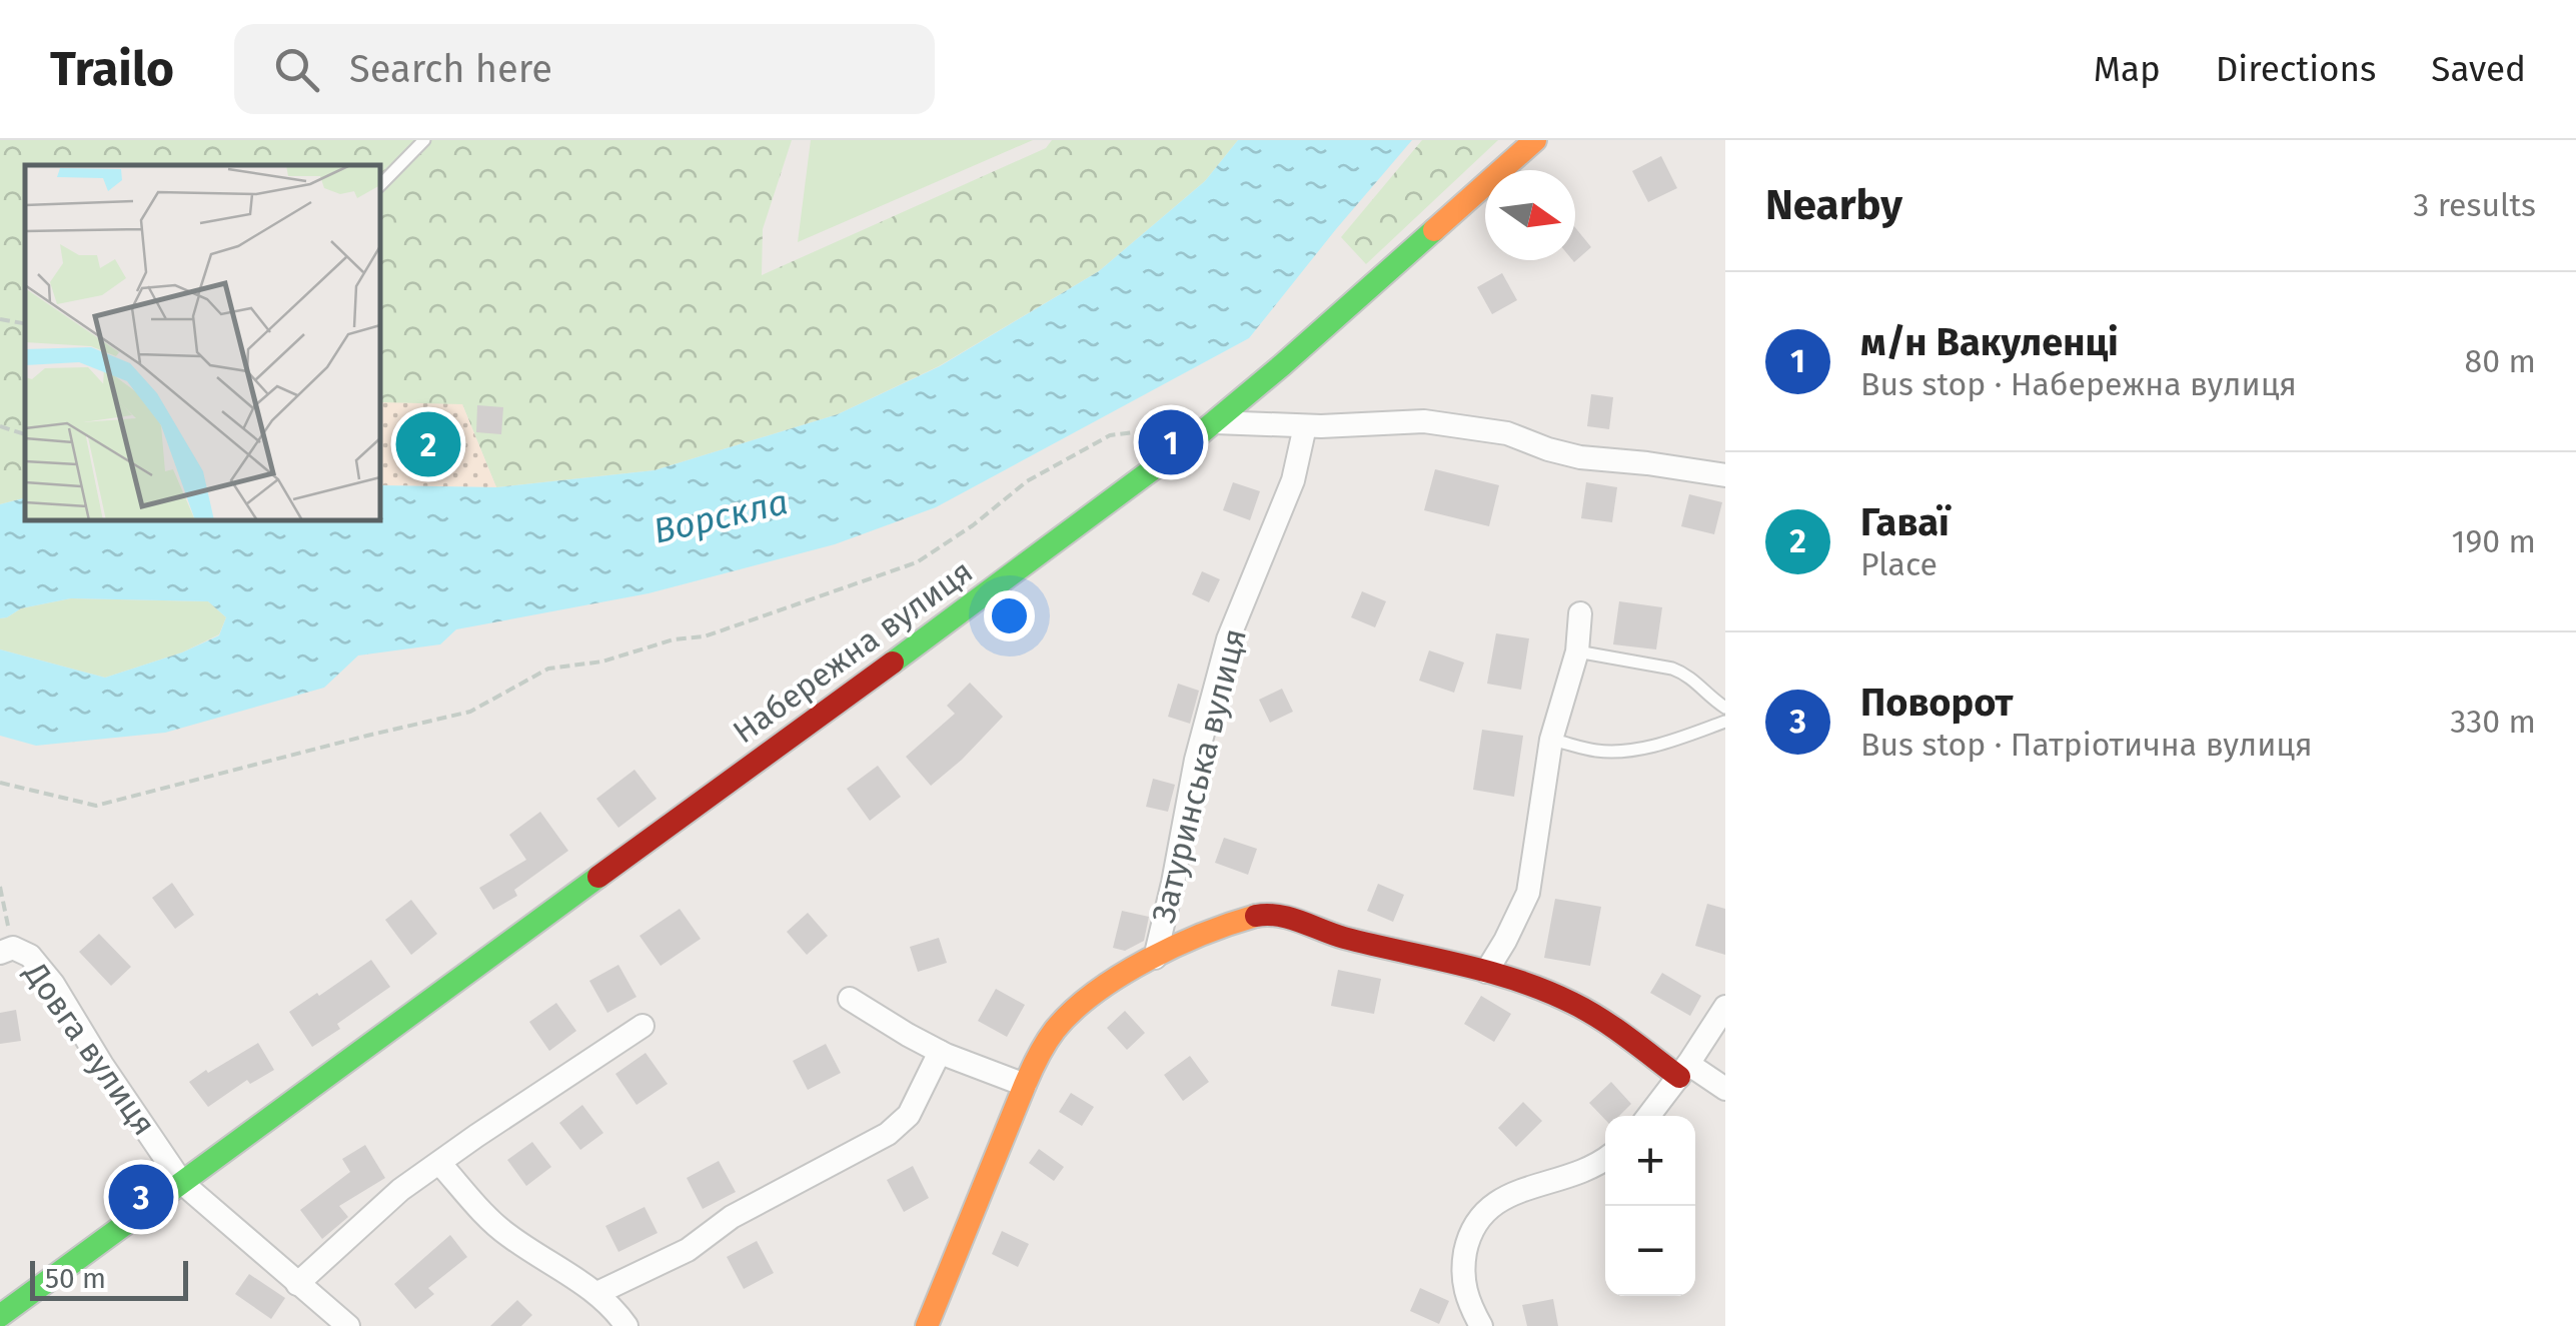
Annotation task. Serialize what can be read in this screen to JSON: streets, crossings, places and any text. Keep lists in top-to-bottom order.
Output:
{
  "streets": {
    "street": ["Набережна вулиця", "Затуринська вулиця", "Довга вулиця"]
  },
  "crossings": [
    ["Набережна вулиця", "Довга вулиця"]
  ],
  "water": ["Ворскла"],
  "scale_bar": "50 m",
  "north": "right",
  "page": {
    "header": "Trailo",
    "search": "Search here",
    "nav": ["Map", "Directions", "Saved"],
    "heading": ["Nearby", "3 results"],
    "list": [
      {
        "mark": "1",
        "name": "м/н Вакуленці",
        "note": "Bus stop · Набережна вулиця",
        "value": "80 m"
      },
      {
        "mark": "2",
        "name": "Гаваї",
        "note": "Place",
        "value": "190 m"
      },
      {
        "mark": "3",
        "name": "Поворот",
        "note": "Bus stop · Патріотична вулиця",
        "value": "330 m"
      }
    ],
    "pins": ["1", "2", "3"],
    "map_buttons": ["+", "−"],
    "scale": "50 m"
  }
}
